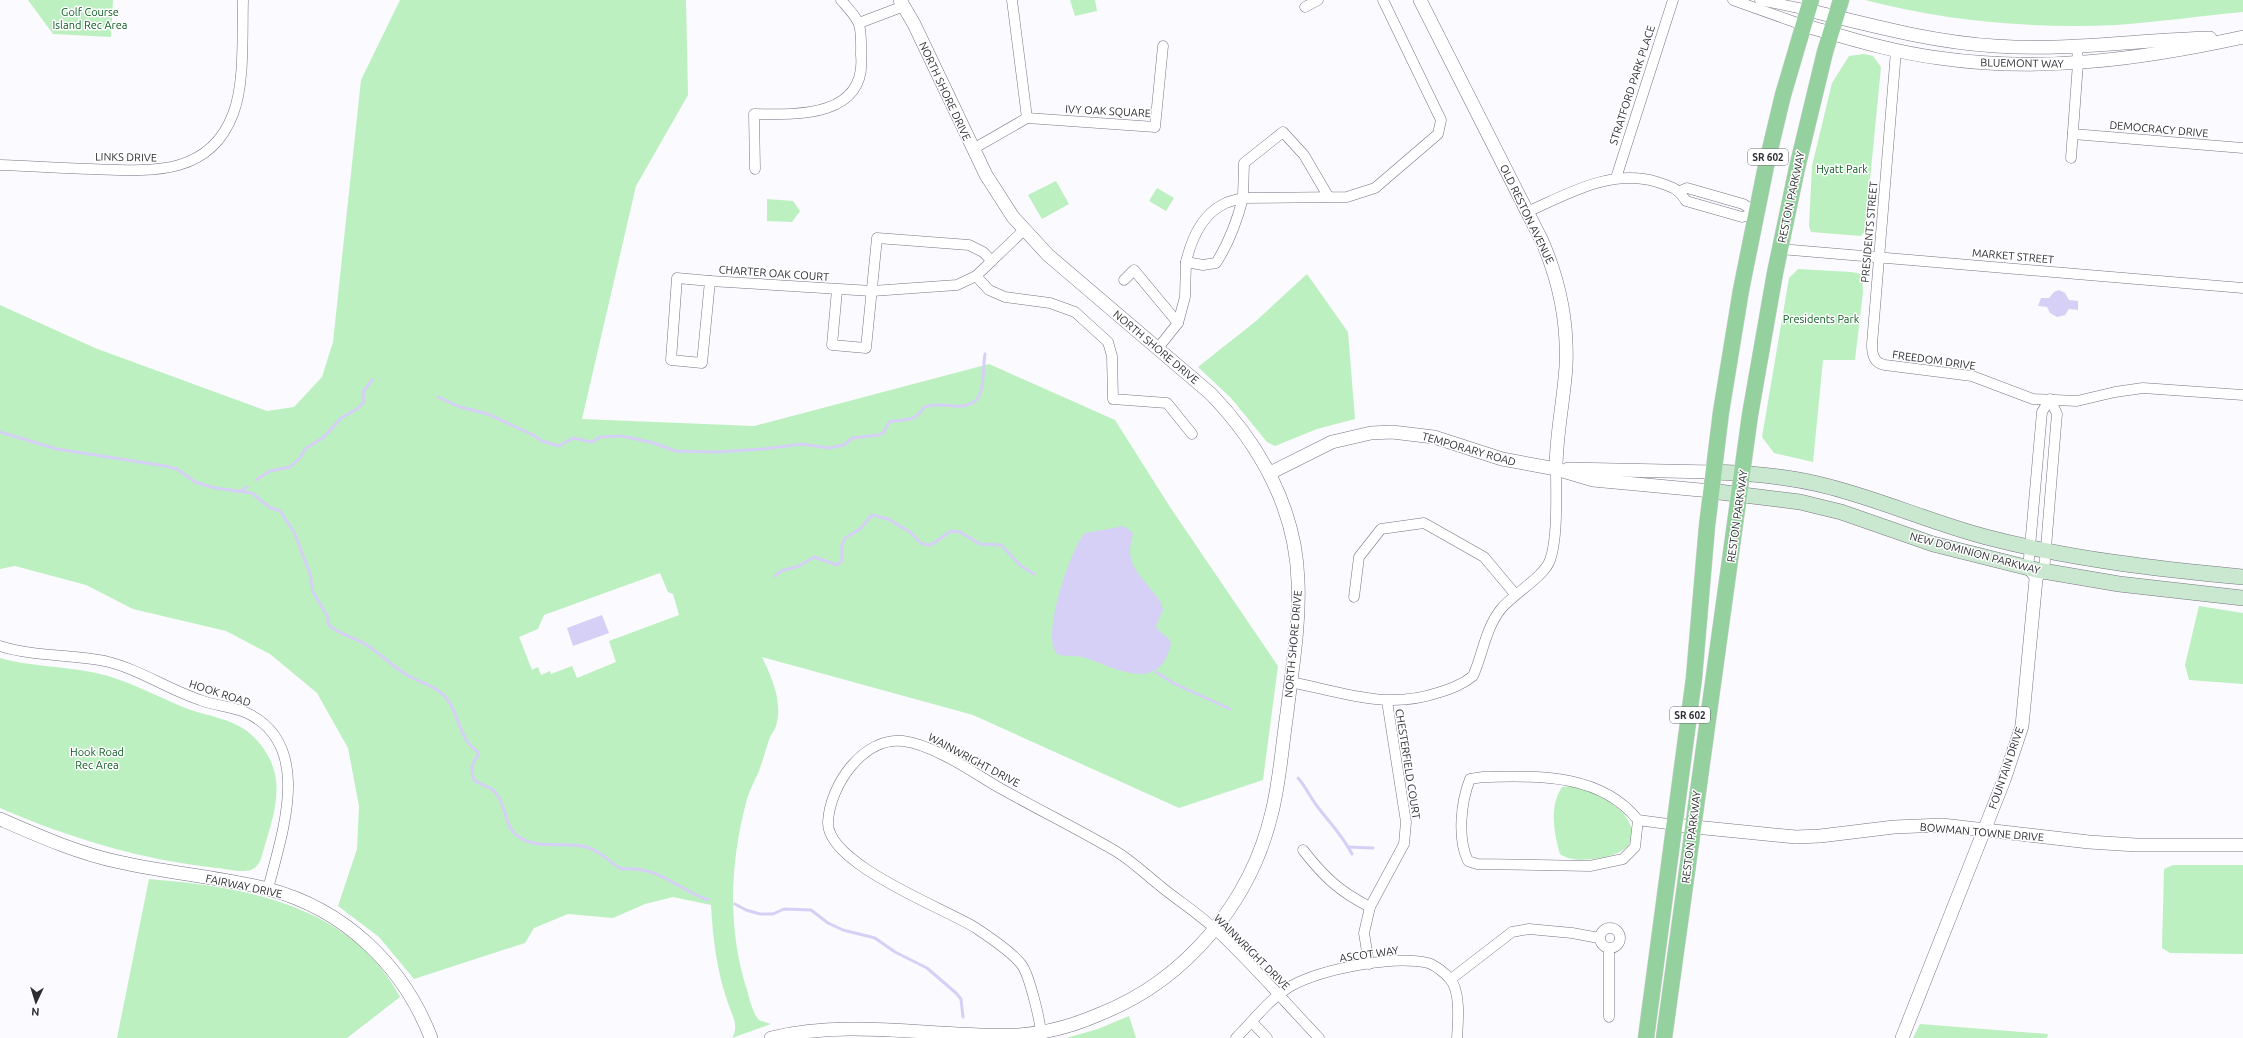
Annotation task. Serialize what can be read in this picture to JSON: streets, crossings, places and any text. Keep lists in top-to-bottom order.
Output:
{
  "streets": {
    "main road": ["SR 602", "RESTON PARKWAY", "NEW DOMINION PARKWAY"],
    "street": [
      "BLUEMONT WAY",
      "STRATFORD PARK PLACE",
      "NORTH SHORE DRIVE",
      "IVY OAK SQUARE",
      "DEMOCRACY DRIVE",
      "LINKS DRIVE",
      "OLD RESTON AVENUE",
      "PRESIDENTS STREET",
      "MARKET STREET",
      "CHARTER OAK COURT",
      "FREEDOM DRIVE",
      "TEMPORARY ROAD",
      "HOOK ROAD",
      "WAINWRIGHT DRIVE",
      "CHESTERFIELD COURT",
      "FOUNTAIN DRIVE",
      "BOWMAN TOWNE DRIVE",
      "FAIRWAY DRIVE",
      "ASCOT WAY"
    ]
  },
  "crossings": [
    ["BLUEMONT WAY", "RESTON PARKWAY"],
    ["BLUEMONT WAY", "PRESIDENTS STREET"],
    ["NORTH SHORE DRIVE", "CHARTER OAK COURT"],
    ["NORTH SHORE DRIVE", "TEMPORARY ROAD"],
    ["NORTH SHORE DRIVE", "WAINWRIGHT DRIVE"],
    ["RESTON PARKWAY", "MARKET STREET"],
    ["RESTON PARKWAY", "TEMPORARY ROAD"],
    ["RESTON PARKWAY", "NEW DOMINION PARKWAY"],
    ["RESTON PARKWAY", "BOWMAN TOWNE DRIVE"],
    ["OLD RESTON AVENUE", "TEMPORARY ROAD"],
    ["PRESIDENTS STREET", "MARKET STREET"],
    ["PRESIDENTS STREET", "FREEDOM DRIVE"],
    ["FREEDOM DRIVE", "FOUNTAIN DRIVE"],
    ["TEMPORARY ROAD", "NEW DOMINION PARKWAY"],
    ["NEW DOMINION PARKWAY", "FOUNTAIN DRIVE"],
    ["HOOK ROAD", "FAIRWAY DRIVE"],
    ["WAINWRIGHT DRIVE", "ASCOT WAY"],
    ["CHESTERFIELD COURT", "ASCOT WAY"],
    ["FOUNTAIN DRIVE", "BOWMAN TOWNE DRIVE"]
  ],
  "parks": [
    "Golf Course Island Rec Area",
    "Hyatt Park",
    "Presidents Park",
    "Hook Road Rec Area"
  ],
  "north": "bottom"
}
